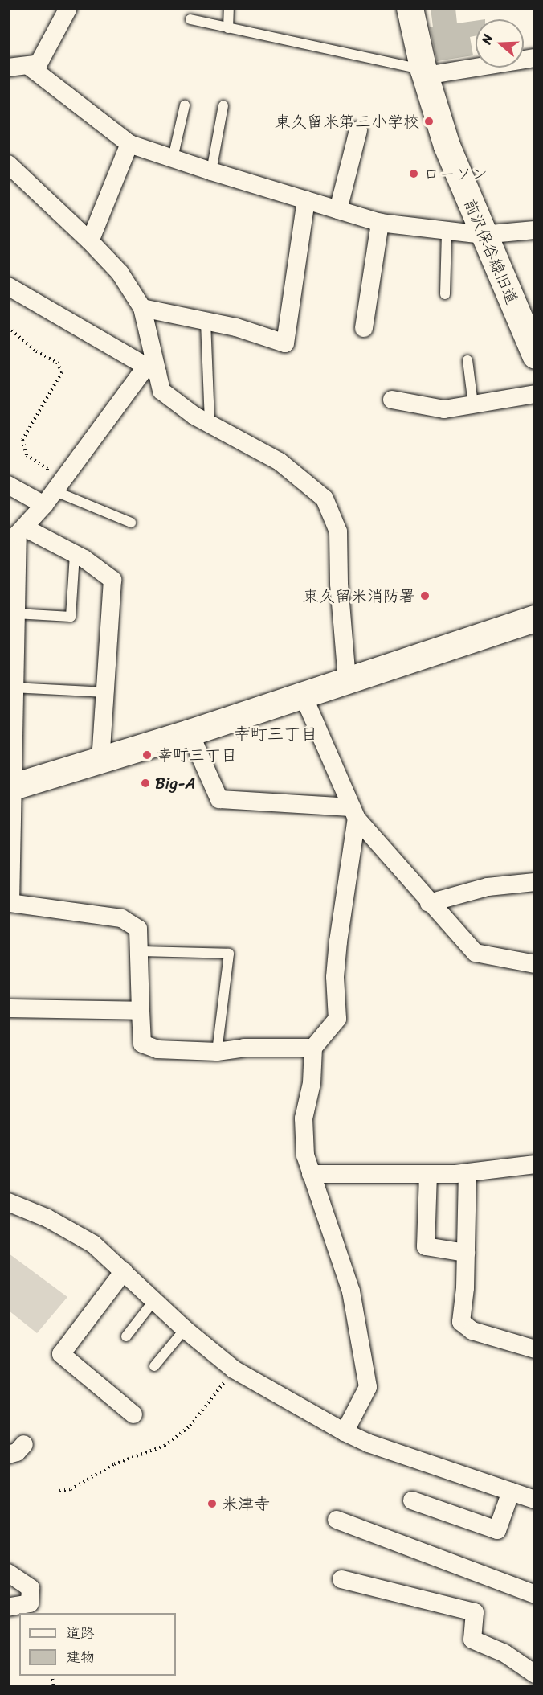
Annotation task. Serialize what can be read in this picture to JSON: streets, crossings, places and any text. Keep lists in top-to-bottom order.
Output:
{
  "streets": {
    "street": ["前沢保谷線旧道"]
  },
  "districts": ["幸町三丁目"],
  "places": [
    "東久留米第三小学校",
    "ローソン",
    "東久留米消防署",
    "幸町三丁目",
    "Big-A",
    "米津寺"
  ],
  "legend": ["道路", "建物"],
  "north": "left"
}
